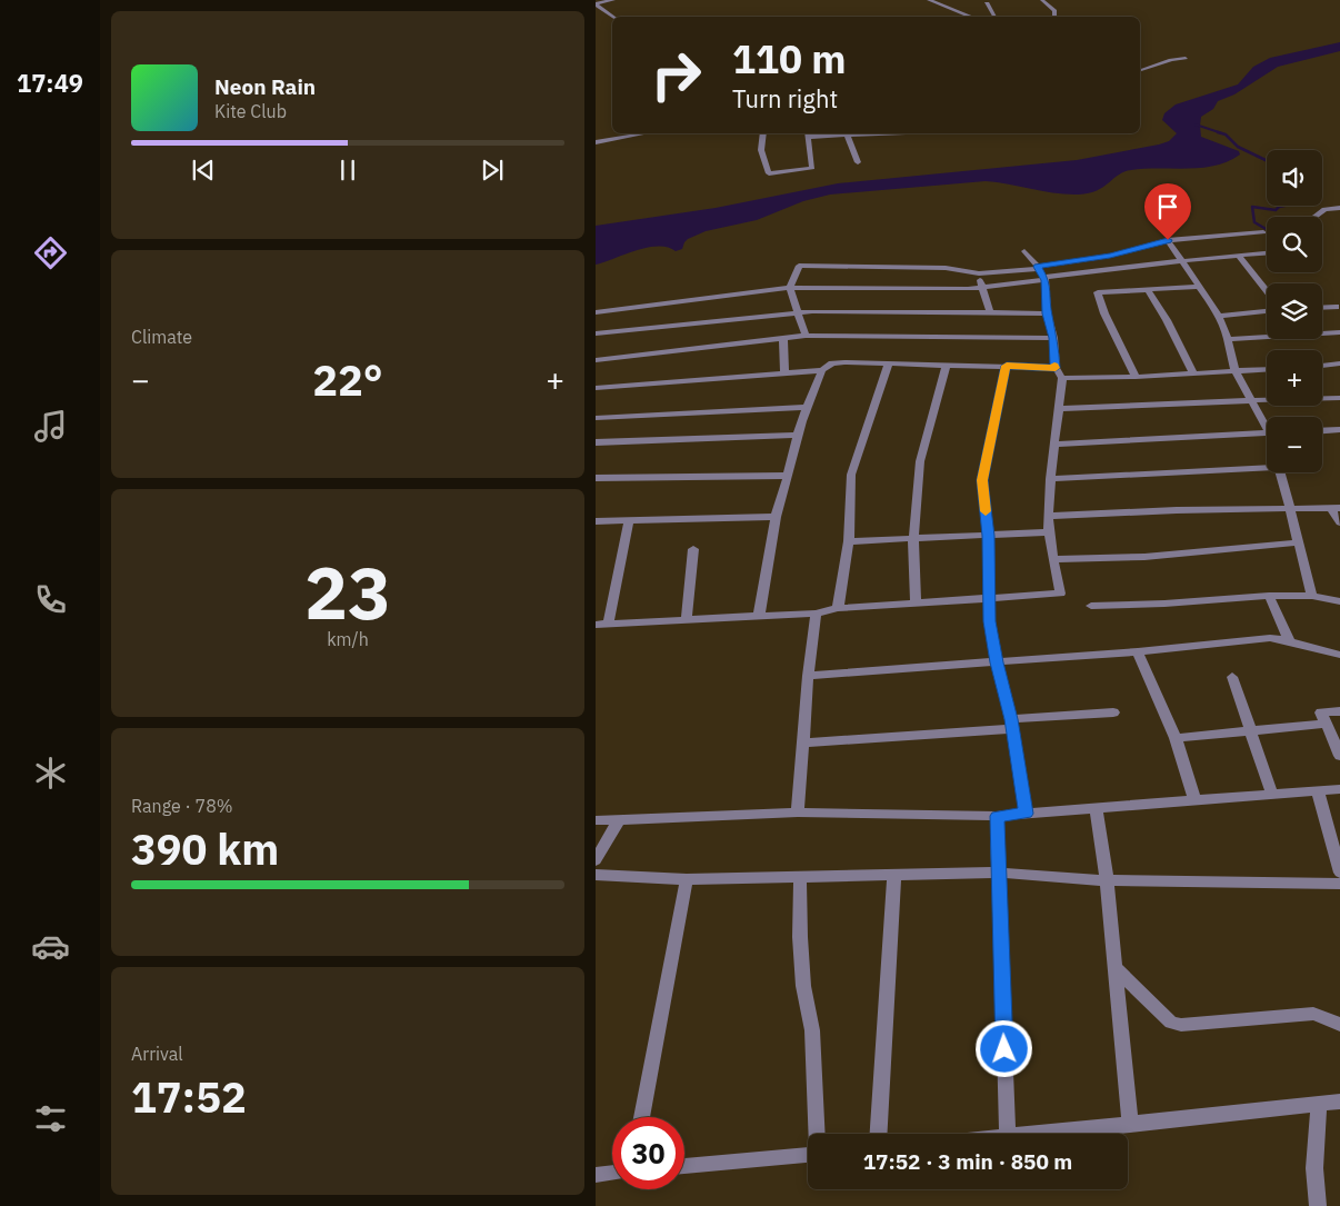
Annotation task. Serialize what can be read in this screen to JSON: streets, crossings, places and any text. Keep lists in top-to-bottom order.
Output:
{
  "page": {
    "tabs": "17:49",
    "turn": ["110 m", "Turn right"],
    "song": ["Neon Rain", "Kite Club"],
    "map_buttons": ["+", "−"],
    "tile": [
      "Climate",
      ["23", "km/h"],
      ["Range · 78%", "390 km"],
      ["Arrival", "17:52"]
    ],
    "heat": ["−", "22°", "+"],
    "limit": "30",
    "trip": "17:52 · 3 min · 850 m"
  }
}
